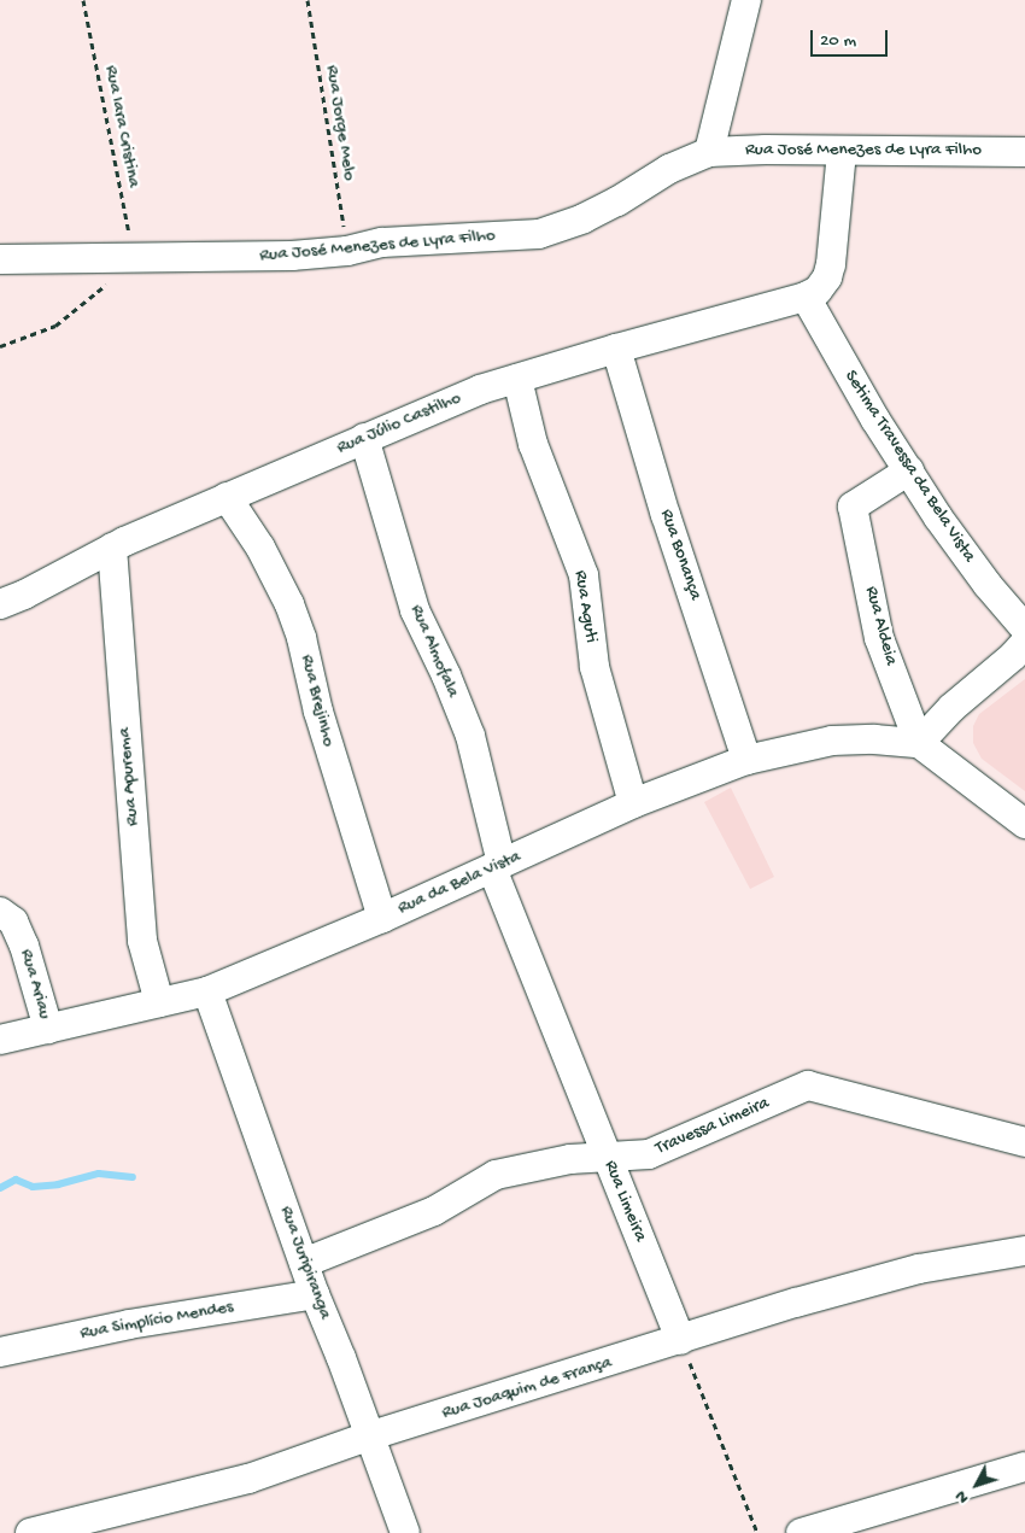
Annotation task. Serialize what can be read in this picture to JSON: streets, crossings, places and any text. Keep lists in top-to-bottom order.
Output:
{
  "streets": {
    "street": [
      "Rua José Menezes de Lyra Filho",
      "Rua Júlio Castilho",
      "Setima Travessa da Bela Vista",
      "Rua Bonança",
      "Rua Aguti",
      "Rua Aldeia",
      "Rua Almofala",
      "Rua Brejinho",
      "Rua Apurema",
      "Rua da Bela Vista",
      "Rua Ariau",
      "Travessa Limeira",
      "Rua Limeira",
      "Rua Juripiranga",
      "Rua Simplício Mendes",
      "Rua Joaquim de França"
    ],
    "path": ["Rua Jorge Melo", "Rua Iara Cristina"]
  },
  "crossings": [
    ["Rua Jorge Melo", "Rua José Menezes de Lyra Filho"],
    ["Rua Iara Cristina", "Rua José Menezes de Lyra Filho"],
    ["Rua Júlio Castilho", "Setima Travessa da Bela Vista"],
    ["Rua Júlio Castilho", "Rua Bonança"],
    ["Rua Júlio Castilho", "Rua Aguti"],
    ["Rua Júlio Castilho", "Rua Almofala"],
    ["Rua Júlio Castilho", "Rua Brejinho"],
    ["Rua Júlio Castilho", "Rua Apurema"],
    ["Setima Travessa da Bela Vista", "Rua Aldeia"],
    ["Rua Bonança", "Rua da Bela Vista"],
    ["Rua Aguti", "Rua da Bela Vista"],
    ["Rua Aldeia", "Rua da Bela Vista"],
    ["Rua Almofala", "Rua da Bela Vista"],
    ["Rua Almofala", "Rua Limeira"],
    ["Rua Brejinho", "Rua da Bela Vista"],
    ["Rua Apurema", "Rua da Bela Vista"],
    ["Rua da Bela Vista", "Rua Ariau"],
    ["Rua da Bela Vista", "Rua Limeira"],
    ["Rua da Bela Vista", "Rua Juripiranga"],
    ["Travessa Limeira", "Rua Limeira"],
    ["Travessa Limeira", "Rua Juripiranga"],
    ["Rua Limeira", "Rua Joaquim de França"],
    ["Rua Juripiranga", "Rua Simplício Mendes"],
    ["Rua Juripiranga", "Rua Joaquim de França"]
  ],
  "scale_bar": "20 m",
  "north": "bottom left"
}
